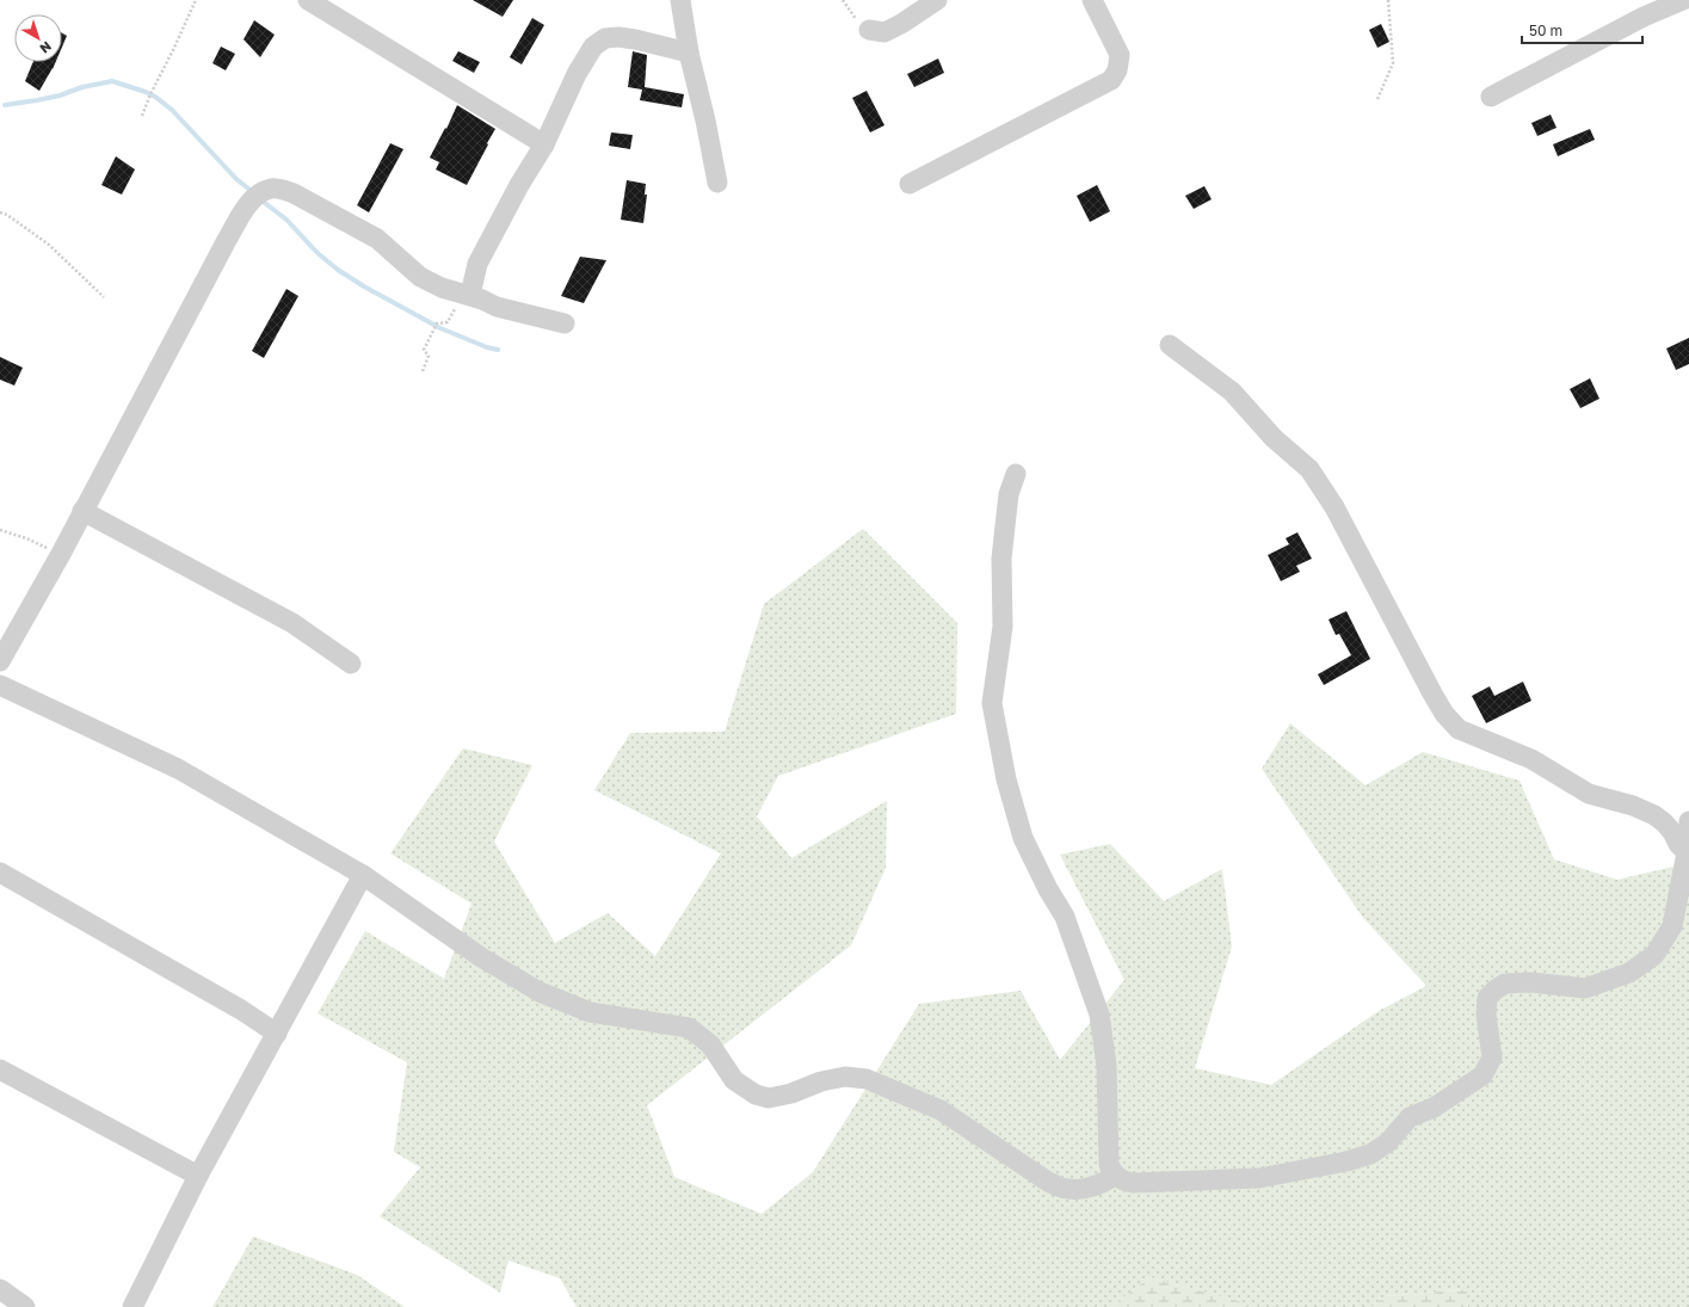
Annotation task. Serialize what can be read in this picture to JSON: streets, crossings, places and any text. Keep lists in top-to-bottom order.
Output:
{
  "scale_bar": "50 m",
  "north": "bottom right"
}
